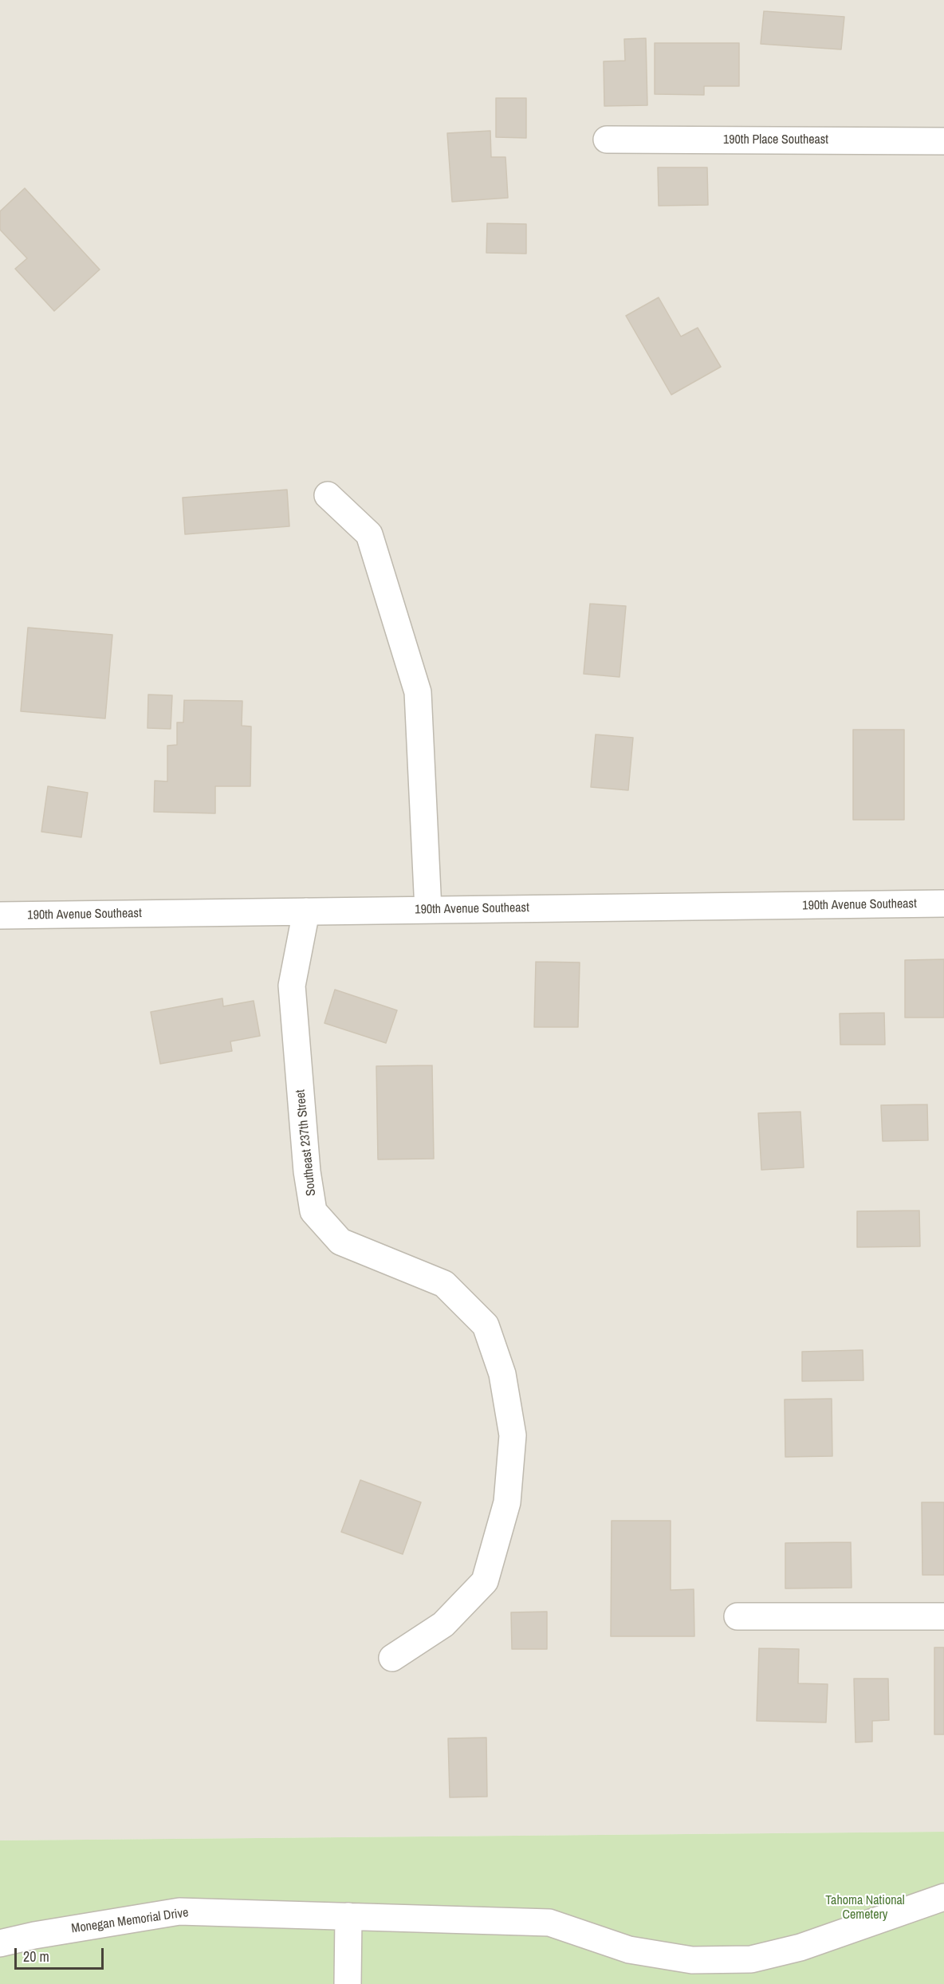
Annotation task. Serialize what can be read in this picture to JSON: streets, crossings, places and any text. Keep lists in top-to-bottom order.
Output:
{
  "streets": {
    "street": [
      "190th Place Southeast",
      "190th Avenue Southeast",
      "Southeast 237th Street",
      "Monegan Memorial Drive"
    ]
  },
  "crossings": [
    ["190th Avenue Southeast", "Southeast 237th Street"]
  ],
  "parks": ["Tahoma National Cemetery"],
  "scale_bar": "20 m"
}
